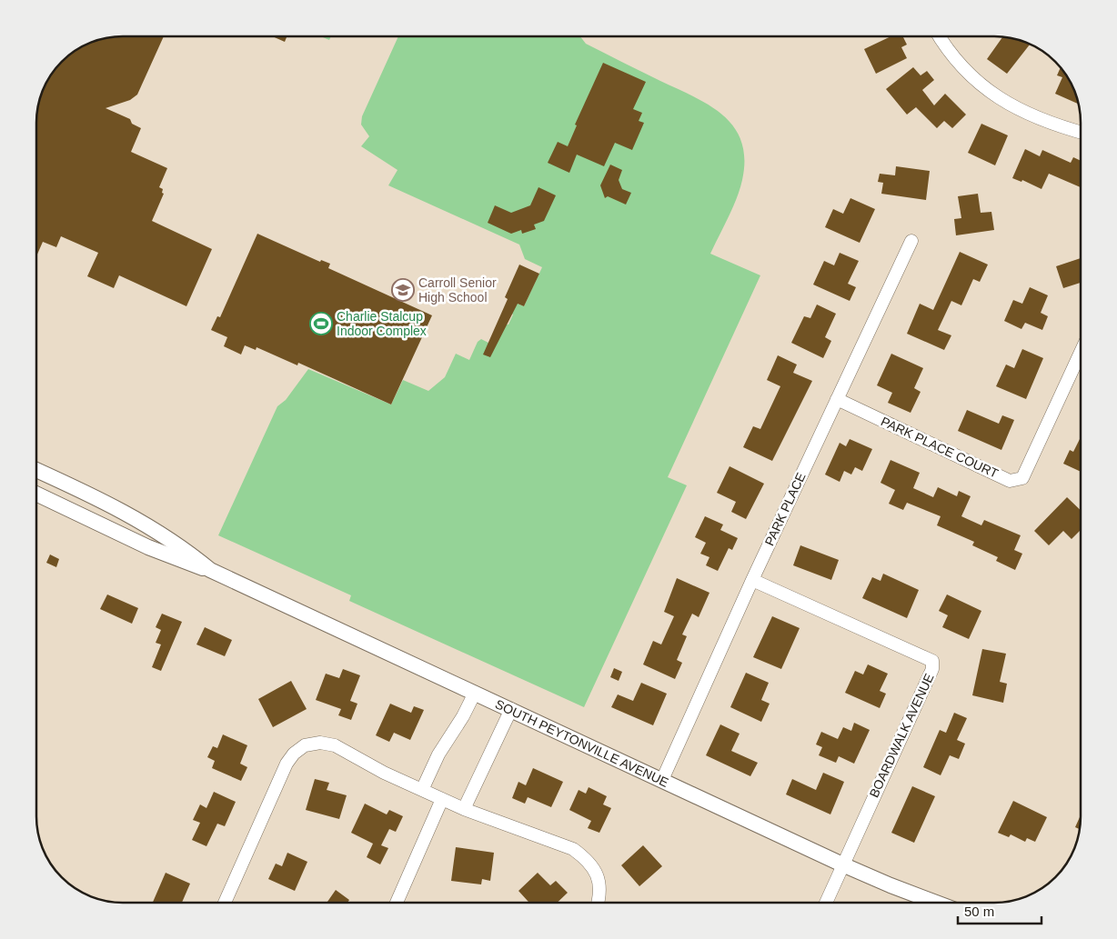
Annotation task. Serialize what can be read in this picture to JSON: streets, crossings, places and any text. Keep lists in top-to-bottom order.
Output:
{
  "streets": {
    "street": [
      "PARK PLACE COURT",
      "PARK PLACE",
      "BOARDWALK AVENUE",
      "SOUTH PEYTONVILLE AVENUE"
    ]
  },
  "crossings": [
    ["PARK PLACE COURT", "PARK PLACE"],
    ["PARK PLACE", "BOARDWALK AVENUE"],
    ["PARK PLACE", "SOUTH PEYTONVILLE AVENUE"],
    ["BOARDWALK AVENUE", "SOUTH PEYTONVILLE AVENUE"]
  ],
  "places": {
    "school or university": ["Carroll Senior High School"],
    "sports": ["Charlie Stalcup Indoor Complex"]
  },
  "scale_bar": "50 m"
}
